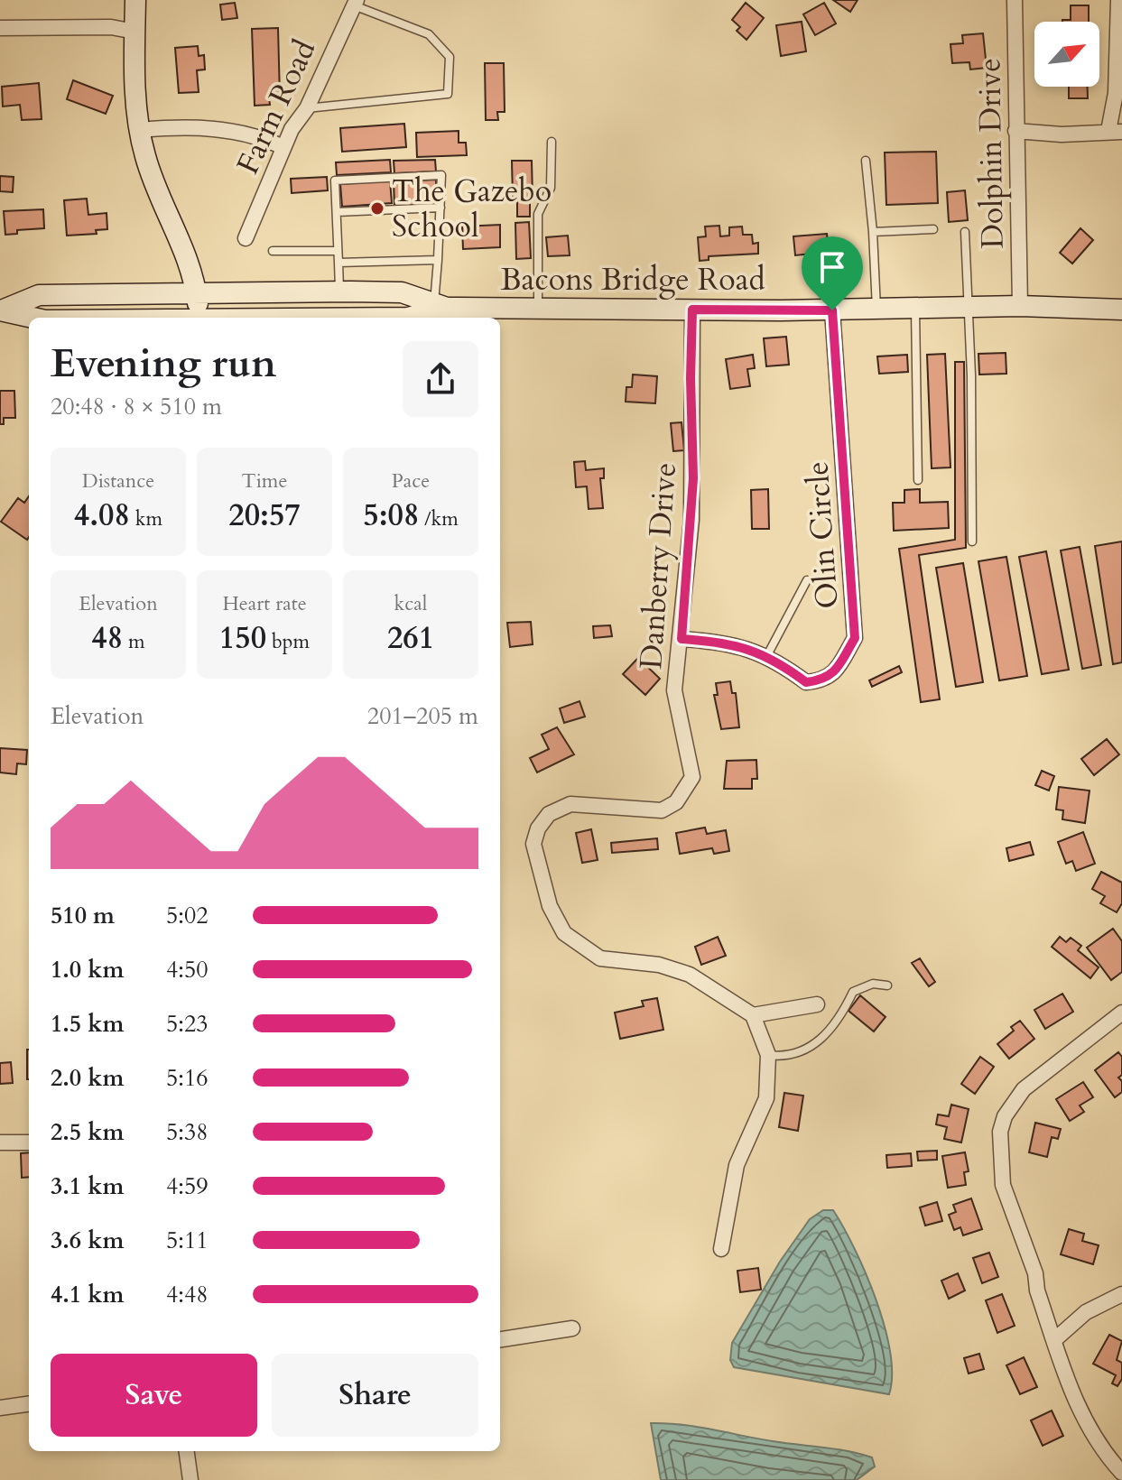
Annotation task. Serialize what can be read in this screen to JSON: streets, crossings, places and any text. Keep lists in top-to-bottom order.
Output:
{
  "streets": {
    "main road": ["Bacons Bridge Road"],
    "street": [
      "Farm Road",
      "Dolphin Drive",
      "Olin Circle",
      "Danberry Drive"
    ]
  },
  "crossings": [
    ["Dolphin Drive", "Bacons Bridge Road"],
    ["Bacons Bridge Road", "Olin Circle"],
    ["Bacons Bridge Road", "Danberry Drive"],
    ["Olin Circle", "Danberry Drive"]
  ],
  "places": ["The Gazebo School"],
  "north": "top right",
  "page": {
    "heading": ["Evening run", "20:48 · 8 × 510 m"],
    "stats": [
      ["Distance", "4.08 km"],
      ["Time", "20:57"],
      ["Pace", "5:08 /km"],
      ["Elevation", "48 m"],
      ["Heart rate", "150 bpm"],
      ["kcal", "261"]
    ],
    "chart": ["Elevation", "201–205 m"],
    "list": [
      {
        "name": "510 m",
        "note": "5:02"
      },
      {
        "name": "1.0 km",
        "note": "4:50"
      },
      {
        "name": "1.5 km",
        "note": "5:23"
      },
      {
        "name": "2.0 km",
        "note": "5:16"
      },
      {
        "name": "2.5 km",
        "note": "5:38"
      },
      {
        "name": "3.1 km",
        "note": "4:59"
      },
      {
        "name": "3.6 km",
        "note": "5:11"
      },
      {
        "name": "4.1 km",
        "note": "4:48"
      }
    ],
    "buttons": ["Save", "Share"]
  }
}
